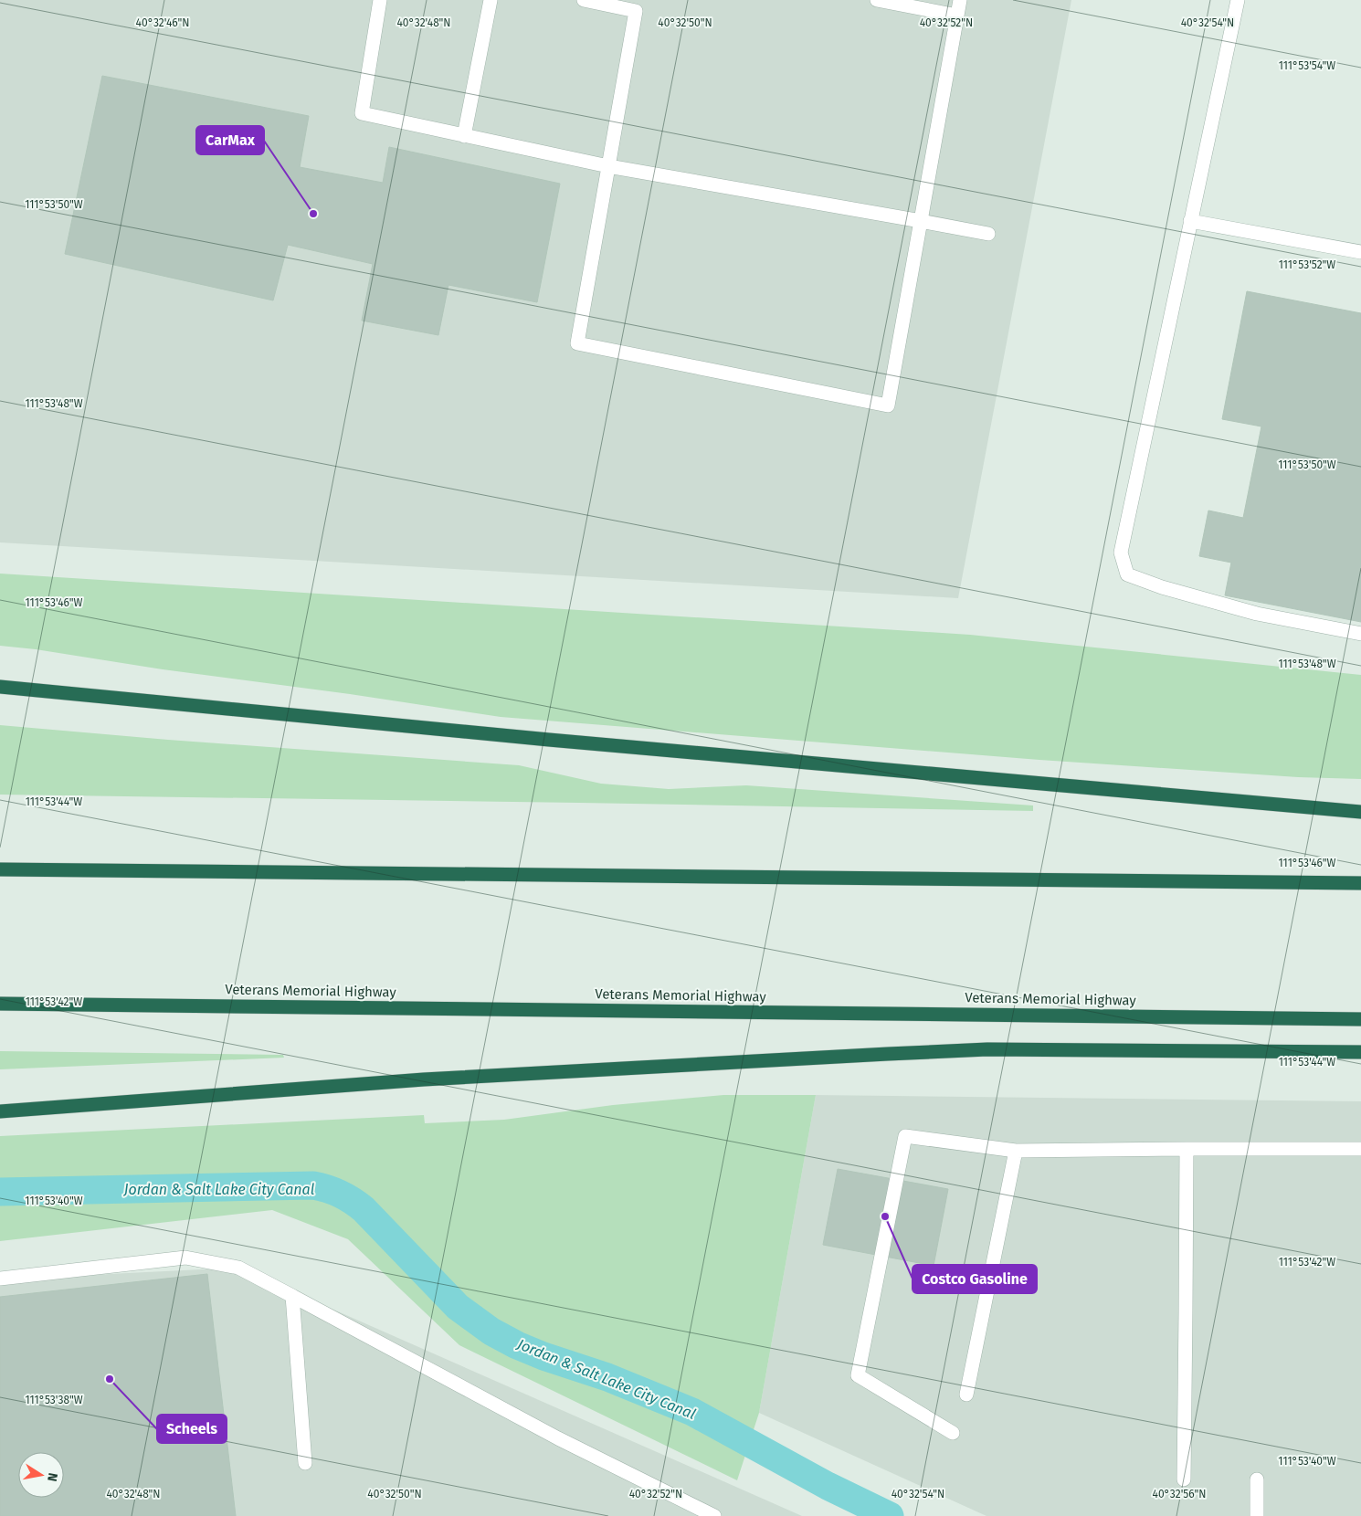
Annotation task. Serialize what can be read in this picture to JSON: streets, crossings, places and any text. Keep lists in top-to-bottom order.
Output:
{
  "streets": {
    "highway": ["Veterans Memorial Highway"]
  },
  "water": ["Jordan & Salt Lake City Canal"],
  "places": ["CarMax", "Costco Gasoline", "Scheels"],
  "north": "right",
  "coordinates": [
    "40°32'46\"N",
    "40°32'48\"N",
    "40°32'50\"N",
    "40°32'52\"N",
    "40°32'54\"N",
    "111°53'54\"W",
    "111°53'50\"W",
    "111°53'52\"W",
    "111°53'48\"W",
    "111°53'46\"W",
    "111°53'44\"W",
    "111°53'42\"W",
    "111°53'40\"W",
    "111°53'38\"W",
    "40°32'56\"N"
  ]
}
